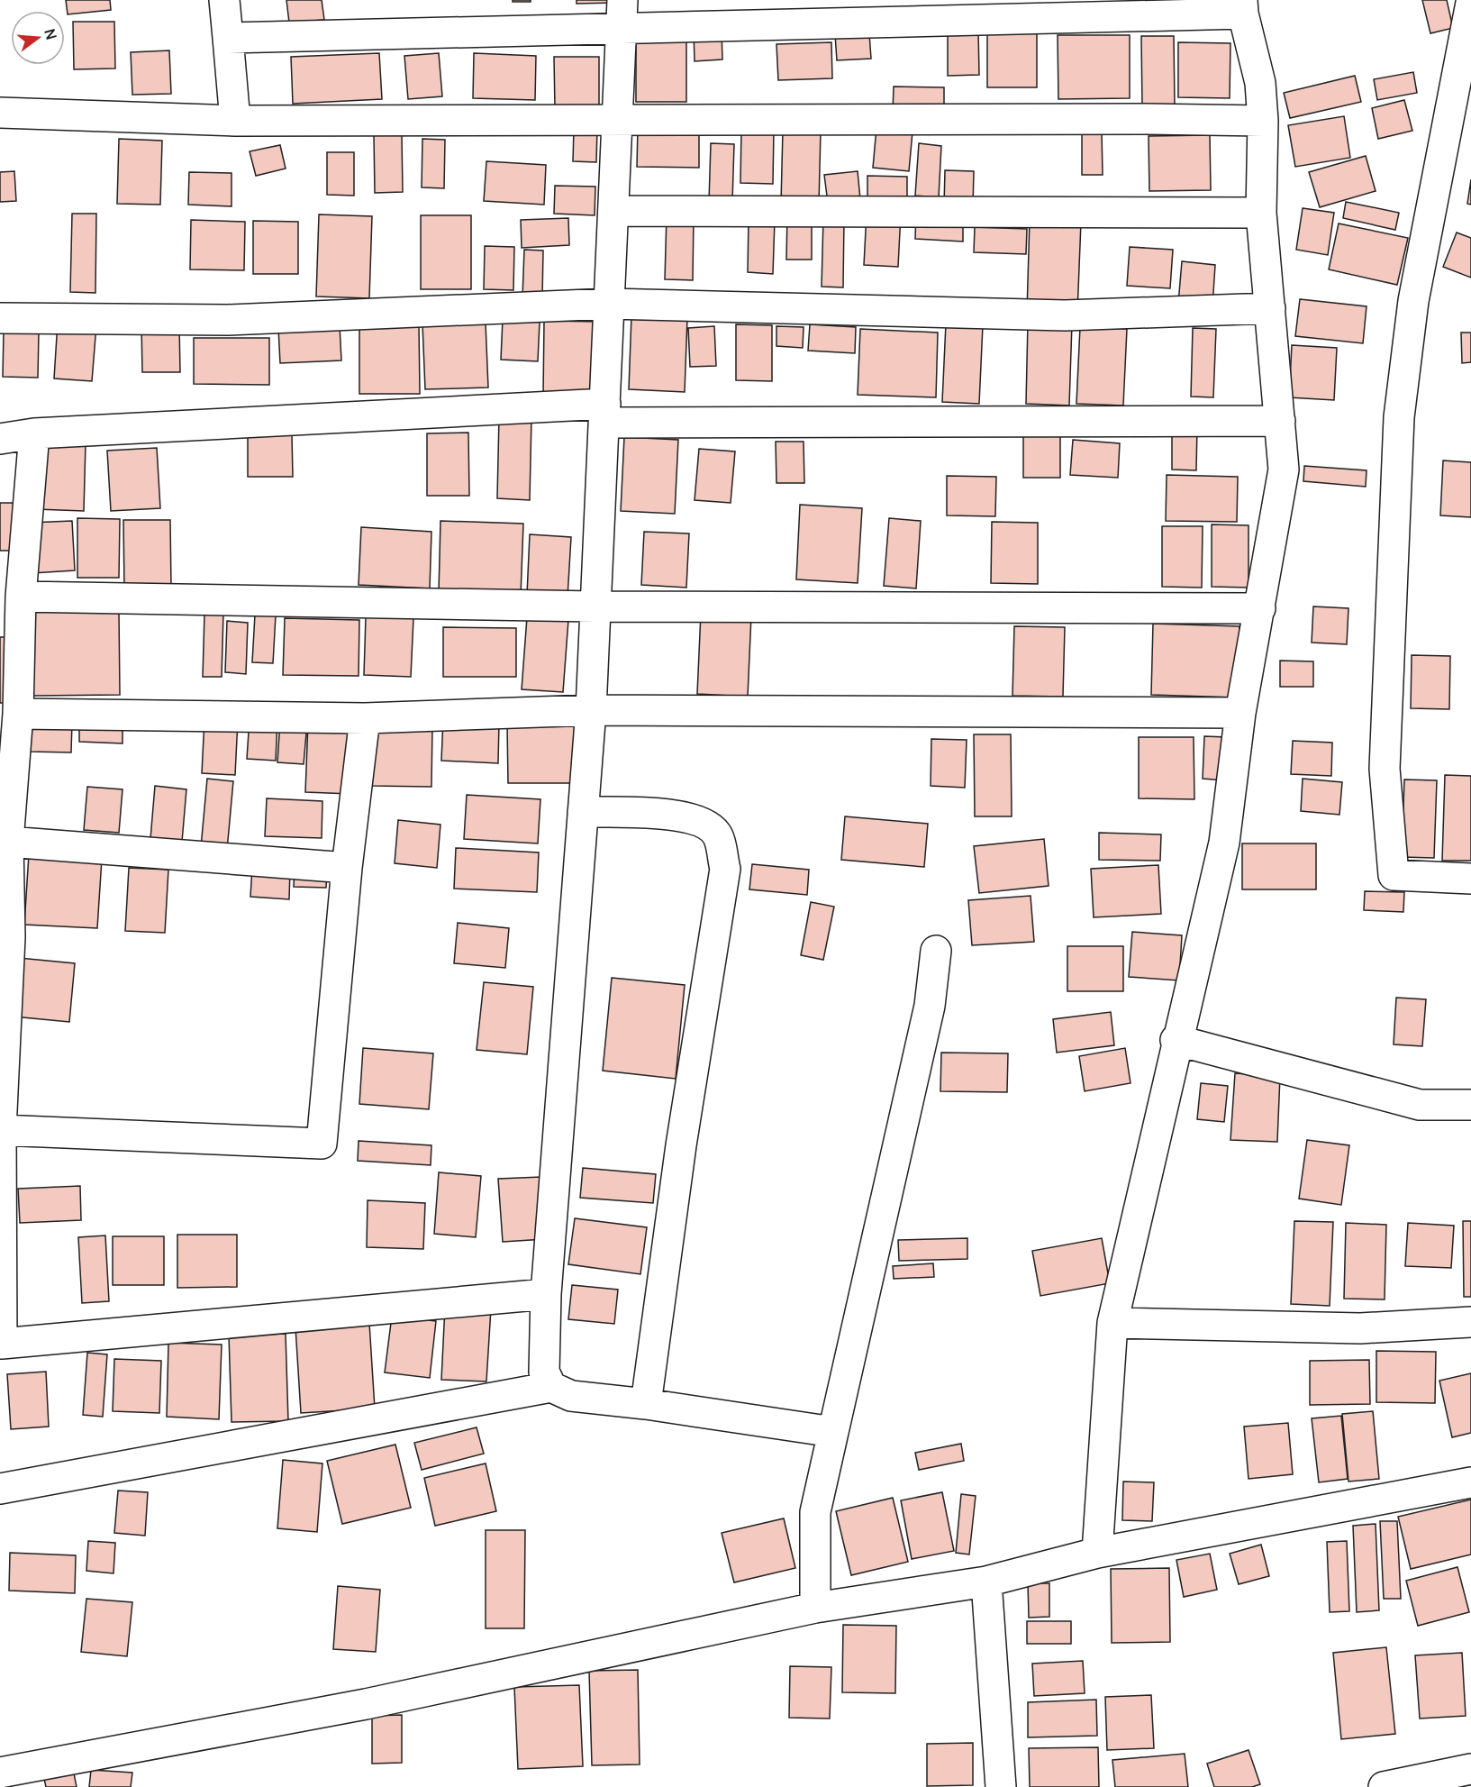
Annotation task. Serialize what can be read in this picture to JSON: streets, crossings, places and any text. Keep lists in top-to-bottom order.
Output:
{
  "north": "right"
}
